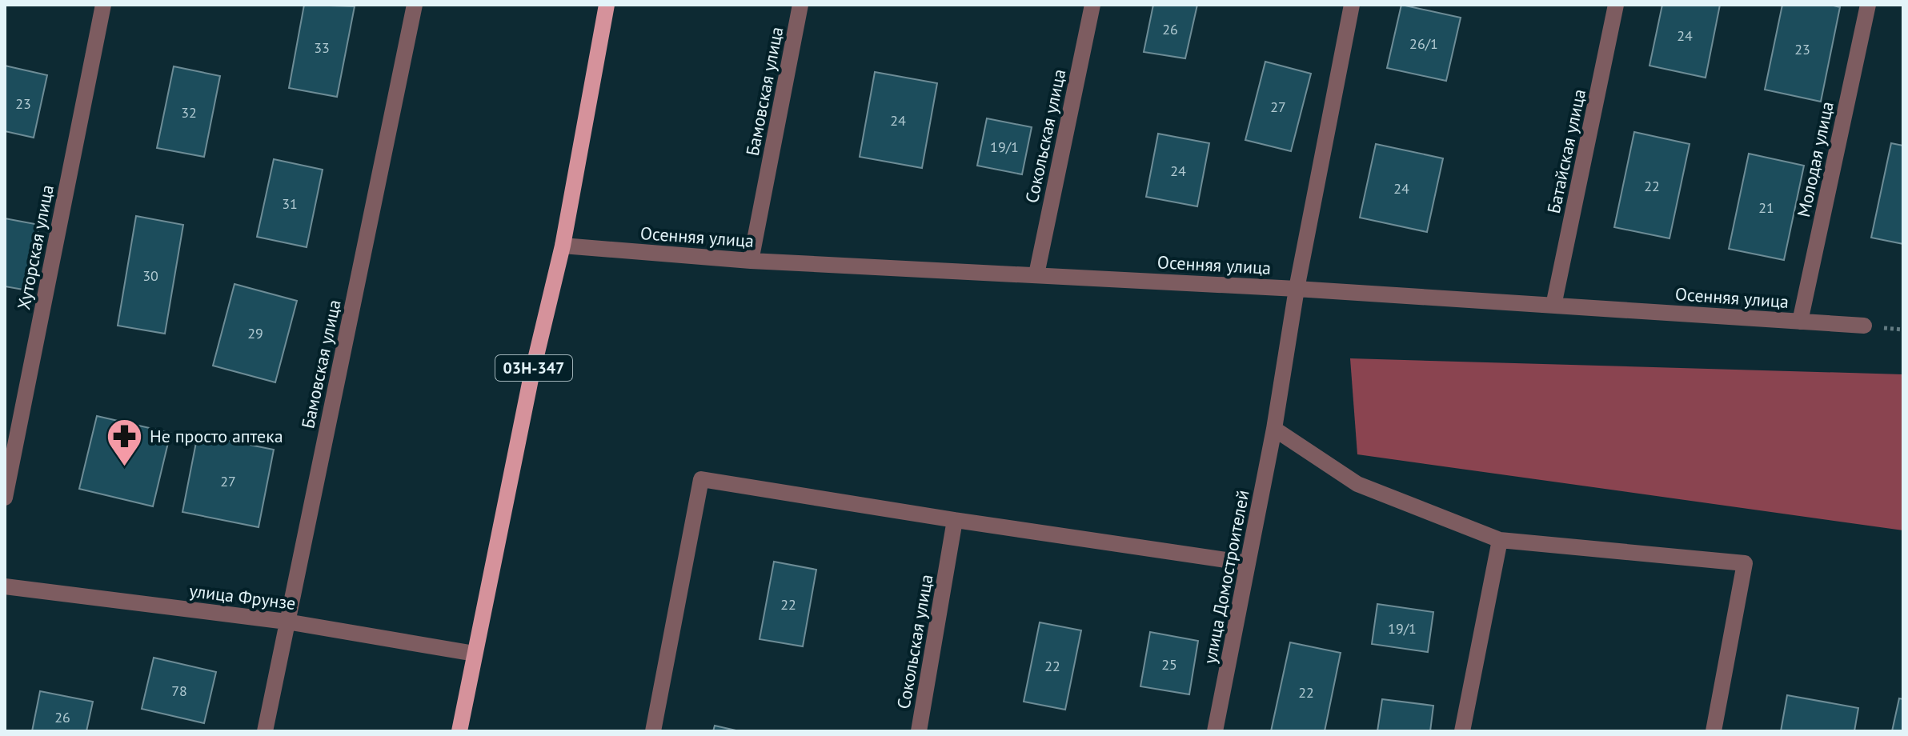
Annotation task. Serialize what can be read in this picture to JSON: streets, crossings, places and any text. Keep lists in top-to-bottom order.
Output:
{
  "streets": {
    "main road": ["03Н-347"],
    "street": [
      "Бамовская улица",
      "Сокольская улица",
      "Батайская улица",
      "Молодая улица",
      "Осенняя улица",
      "Хуторская улица",
      "улица Домостроителей",
      "улица Фрунзе"
    ]
  },
  "crossings": [
    ["Бамовская улица", "Осенняя улица"],
    ["Бамовская улица", "улица Фрунзе"],
    ["Сокольская улица", "Осенняя улица"],
    ["Батайская улица", "Осенняя улица"],
    ["Молодая улица", "Осенняя улица"],
    ["Осенняя улица", "03Н-347"],
    ["Осенняя улица", "улица Домостроителей"],
    ["03Н-347", "улица Фрунзе"]
  ],
  "places": {
    "pharmacy": ["Не просто аптека"]
  },
  "house_numbers": [
    "26",
    "24",
    "26/1",
    "33",
    "23",
    "23",
    "27",
    "32",
    "24",
    "19/1",
    "24",
    "22",
    "24",
    "31",
    "21",
    "30",
    "29",
    "27",
    "22",
    "19/1",
    "25",
    "22",
    "78",
    "22",
    "26"
  ]
}
